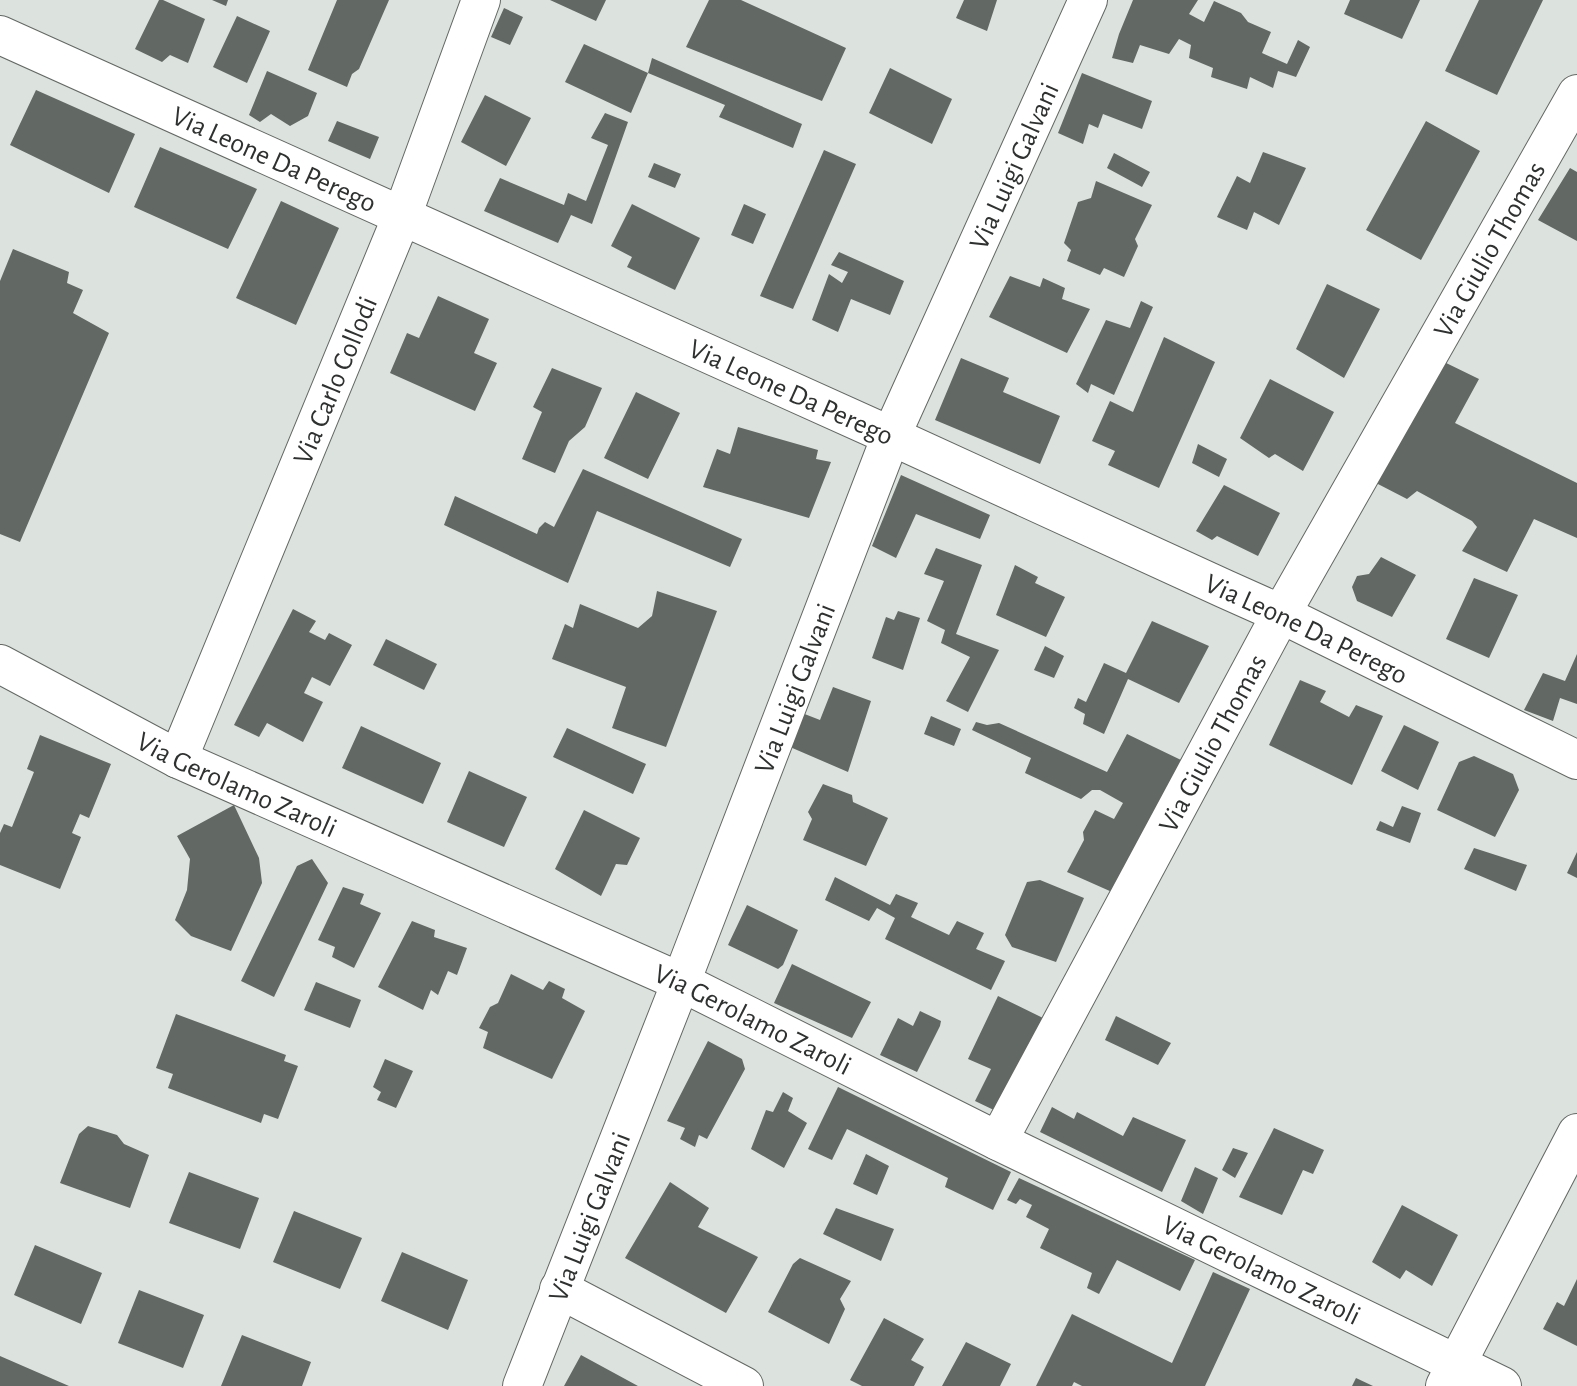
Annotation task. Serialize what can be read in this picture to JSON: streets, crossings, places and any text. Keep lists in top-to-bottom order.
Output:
{
  "streets": {
    "street": [
      "Via Leone Da Perego",
      "Via Luigi Galvani",
      "Via Giulio Thomas",
      "Via Carlo Collodi",
      "Via Gerolamo Zaroli"
    ]
  },
  "crossings": [
    ["Via Leone Da Perego", "Via Luigi Galvani"],
    ["Via Leone Da Perego", "Via Giulio Thomas"],
    ["Via Leone Da Perego", "Via Carlo Collodi"],
    ["Via Luigi Galvani", "Via Gerolamo Zaroli"],
    ["Via Giulio Thomas", "Via Gerolamo Zaroli"],
    ["Via Carlo Collodi", "Via Gerolamo Zaroli"]
  ]
}
